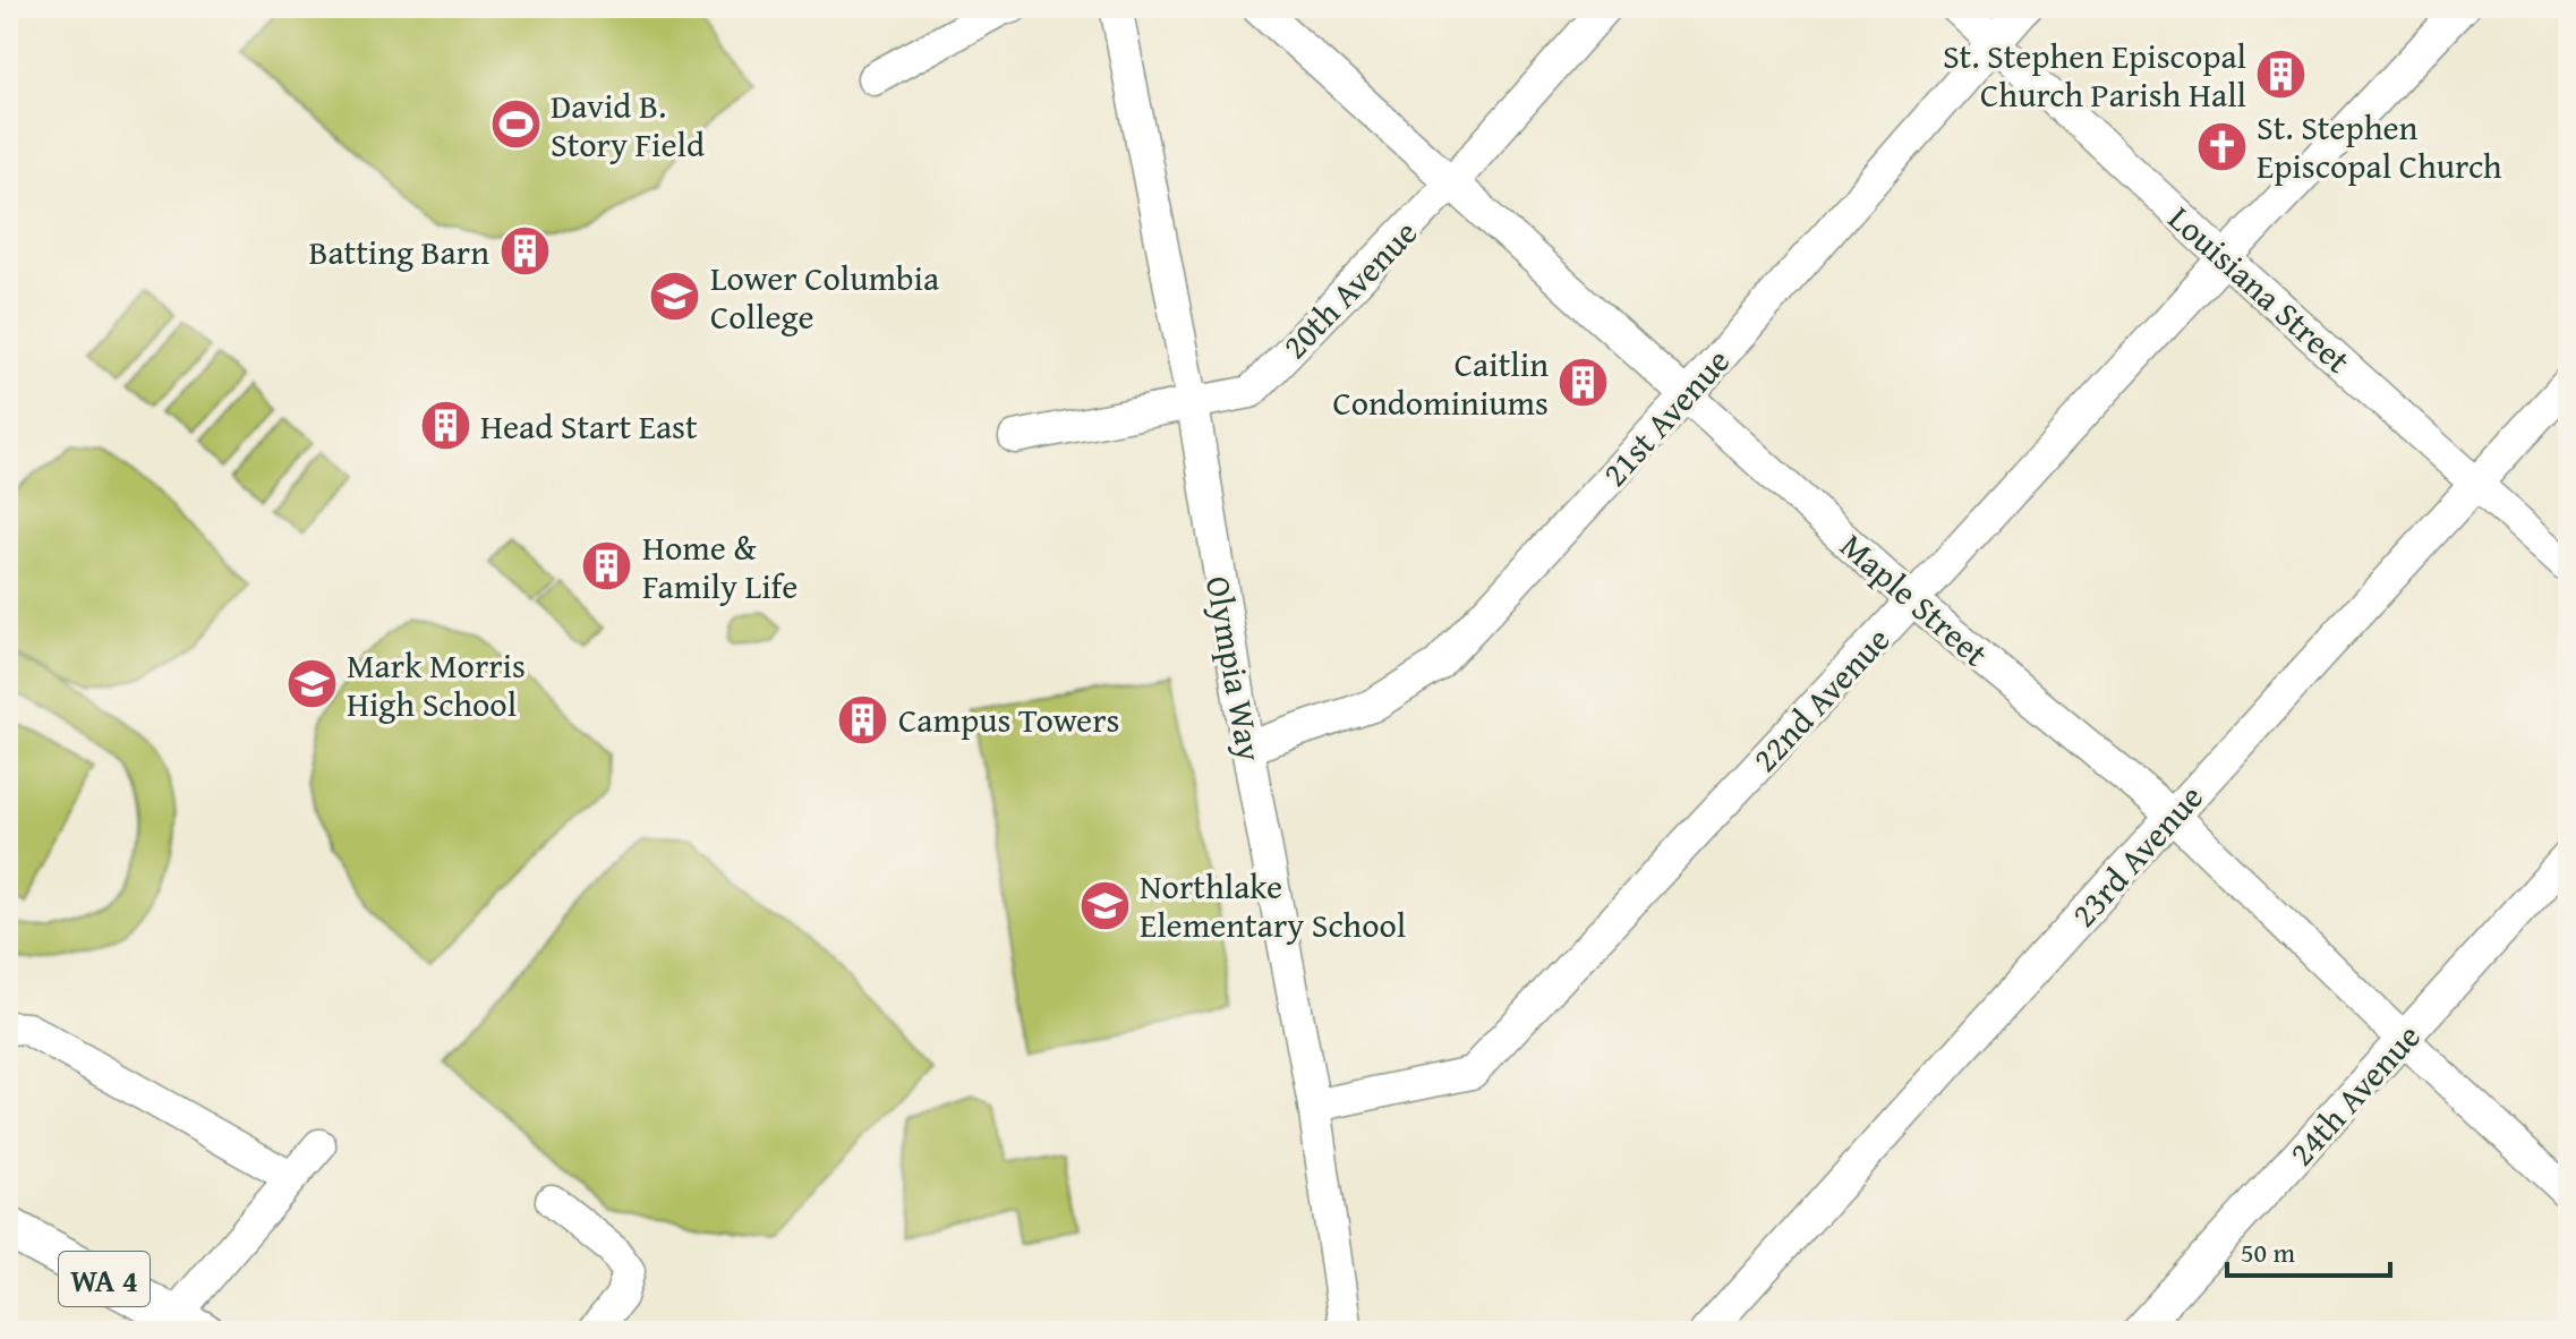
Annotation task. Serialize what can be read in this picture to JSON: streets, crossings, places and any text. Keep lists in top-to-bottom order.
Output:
{
  "streets": {
    "main road": ["WA 4"],
    "street": [
      "20th Avenue",
      "Louisiana Street",
      "21st Avenue",
      "Maple Street",
      "Olympia Way",
      "22nd Avenue",
      "23rd Avenue",
      "24th Avenue"
    ]
  },
  "crossings": [
    ["20th Avenue", "Maple Street"],
    ["20th Avenue", "Olympia Way"],
    ["Louisiana Street", "21st Avenue"],
    ["Louisiana Street", "22nd Avenue"],
    ["Louisiana Street", "23rd Avenue"],
    ["21st Avenue", "Maple Street"],
    ["21st Avenue", "Olympia Way"],
    ["Maple Street", "22nd Avenue"],
    ["Maple Street", "23rd Avenue"],
    ["Maple Street", "24th Avenue"],
    ["Olympia Way", "22nd Avenue"]
  ],
  "places": {
    "building": [
      "St. Stephen Episcopal Church Parish Hall",
      "Batting Barn",
      "Caitlin Condominiums",
      "Head Start East",
      "Home & Family Life",
      "Campus Towers"
    ],
    "sports": ["David B. Story Field"],
    "church": ["St. Stephen Episcopal Church"],
    "school or university": ["Lower Columbia College", "Mark Morris High School", "Northlake Elementary School"]
  },
  "scale_bar": "50 m"
}
